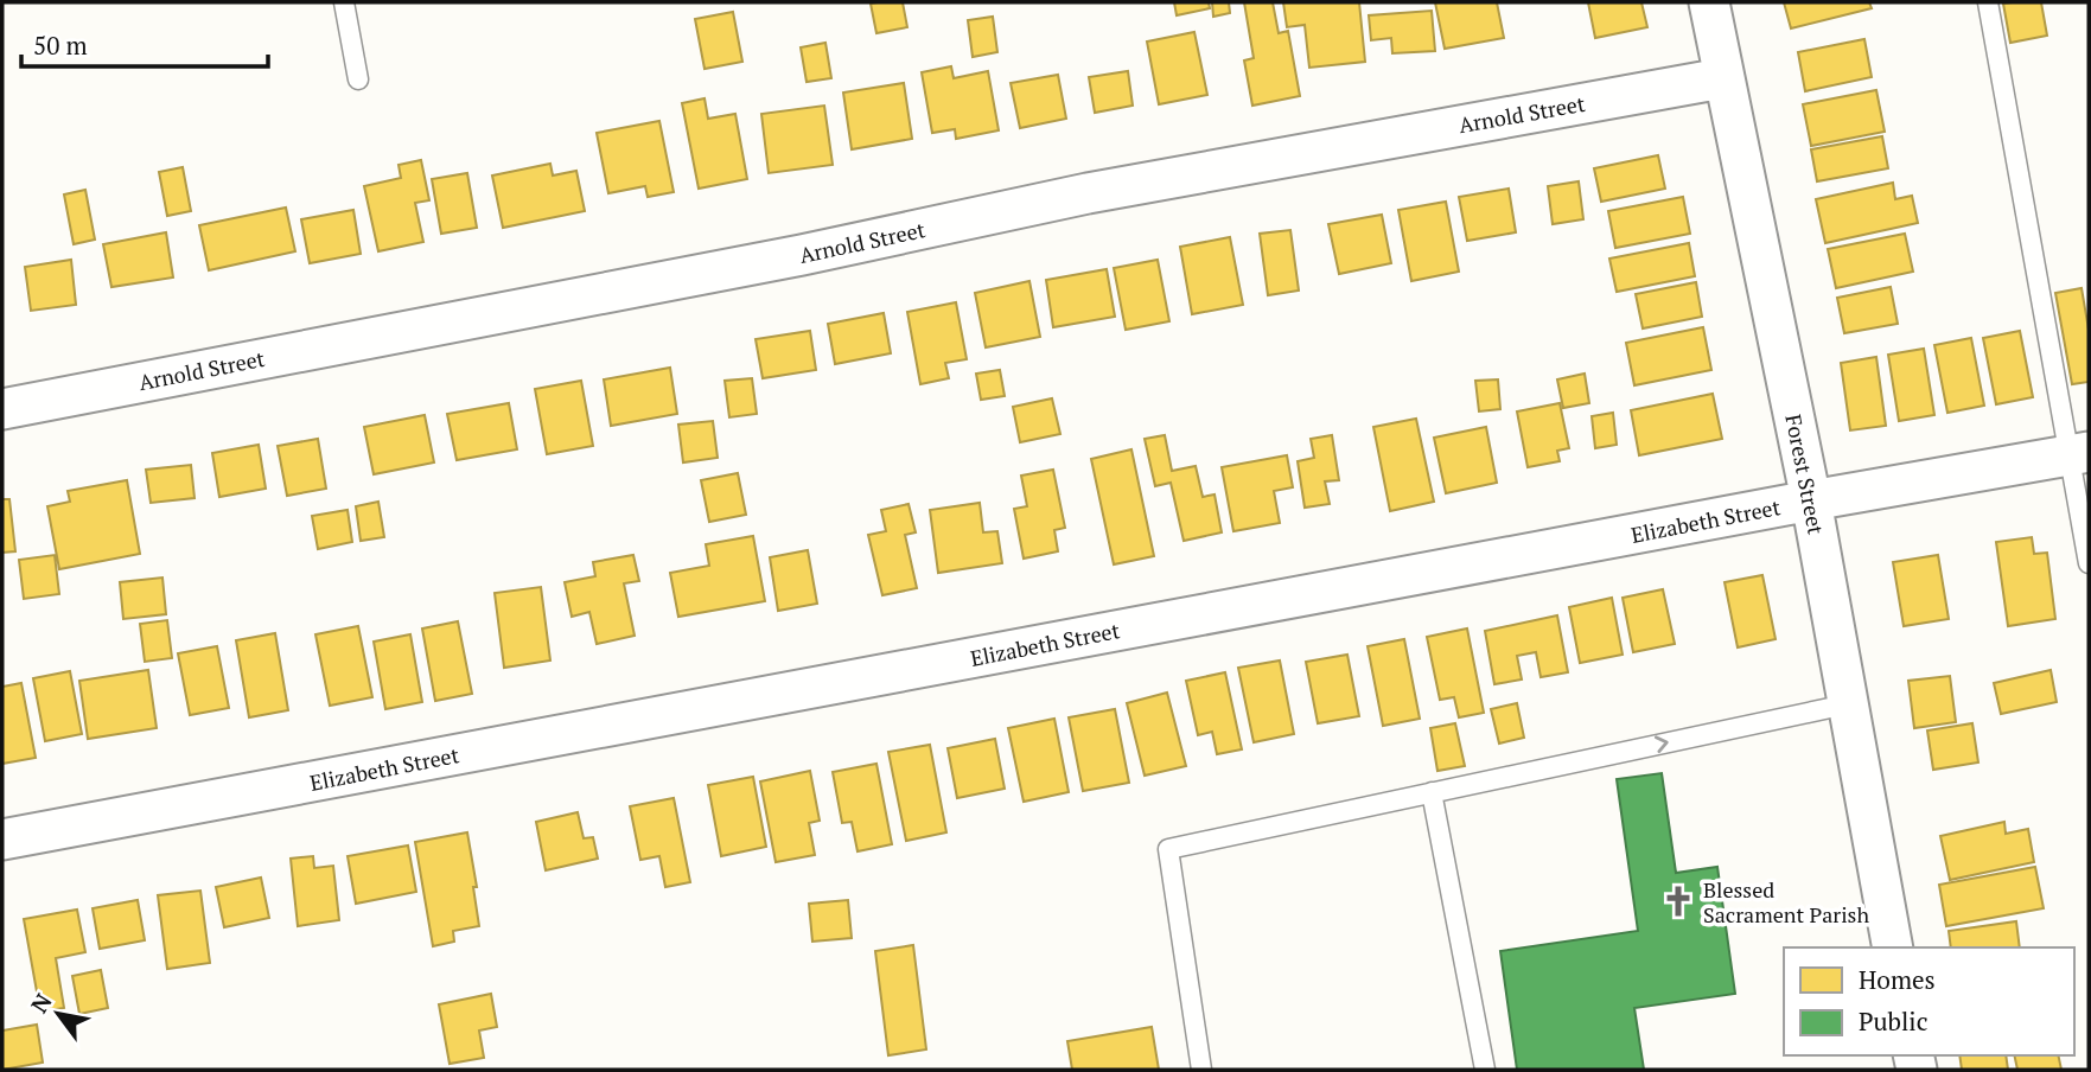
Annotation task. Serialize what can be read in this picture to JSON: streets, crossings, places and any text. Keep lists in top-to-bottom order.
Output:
{
  "streets": {
    "street": ["Arnold Street", "Forest Street", "Elizabeth Street"]
  },
  "crossings": [
    ["Arnold Street", "Forest Street"],
    ["Forest Street", "Elizabeth Street"]
  ],
  "places": {
    "church": ["Blessed Sacrament Parish"]
  },
  "legend": ["Homes", "Public"],
  "scale_bar": "50 m",
  "north": "top left"
}
